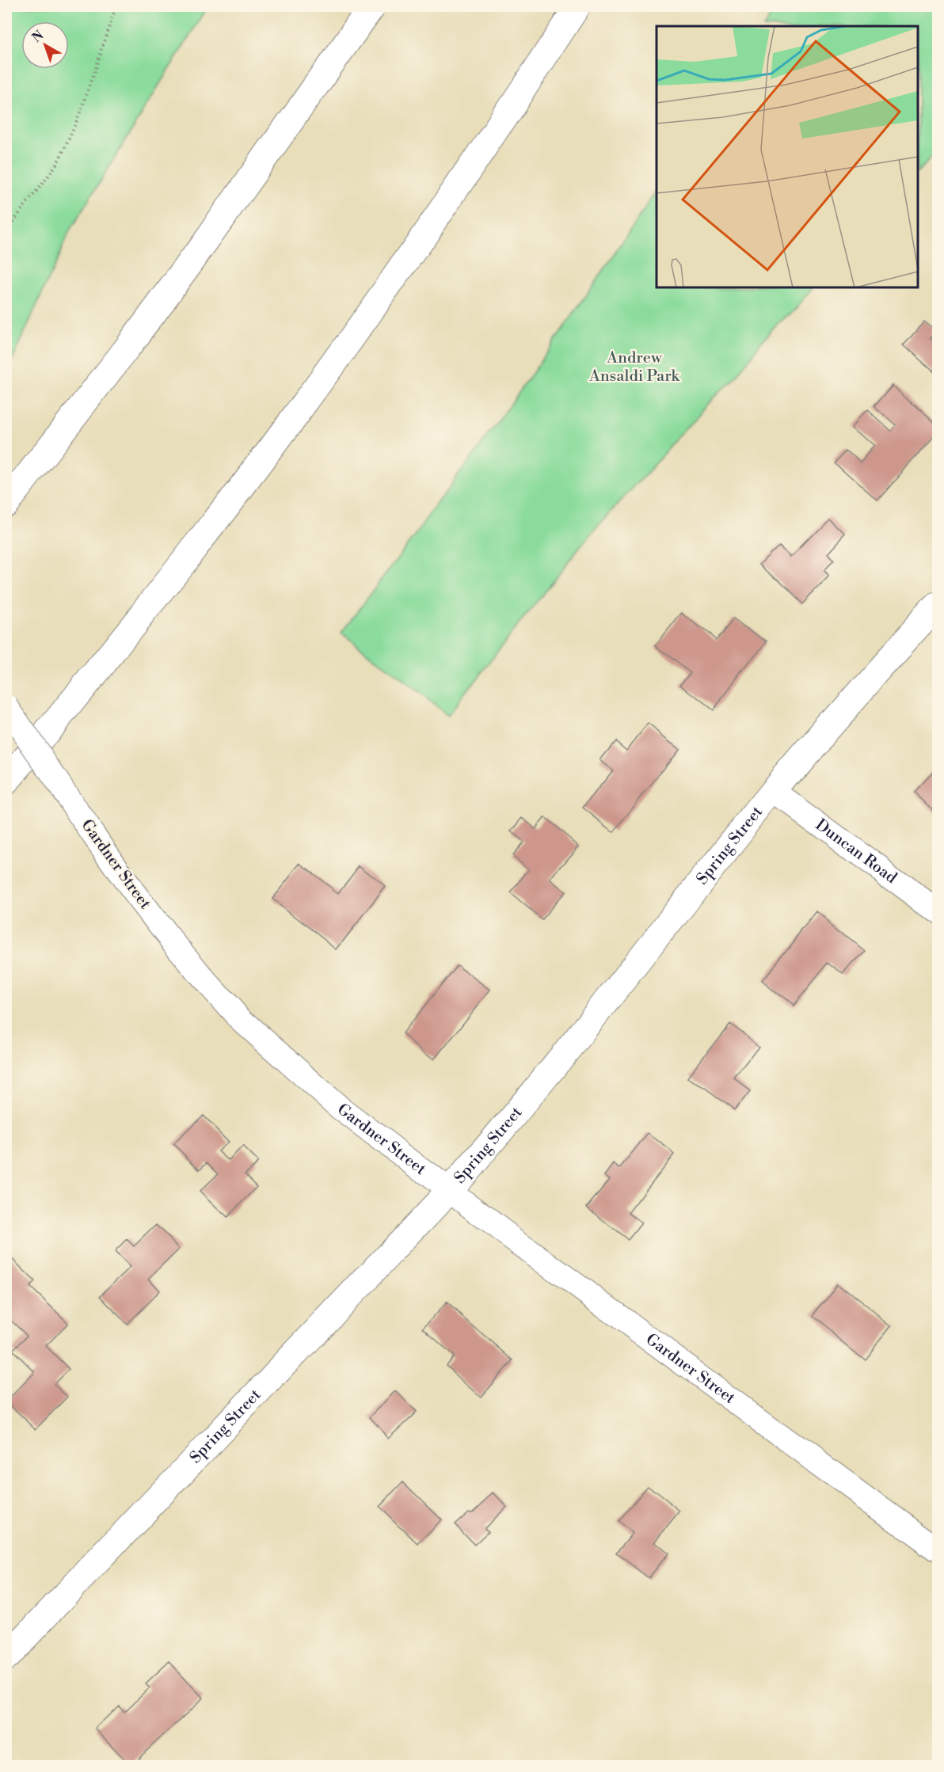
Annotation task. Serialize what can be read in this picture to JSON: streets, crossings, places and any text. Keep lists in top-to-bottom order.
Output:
{
  "streets": {
    "main road": ["Spring Street"],
    "street": ["Duncan Road", "Gardner Street"]
  },
  "crossings": [
    ["Spring Street", "Duncan Road"],
    ["Spring Street", "Gardner Street"]
  ],
  "parks": ["Andrew Ansaldi Park"],
  "north": "top left"
}
